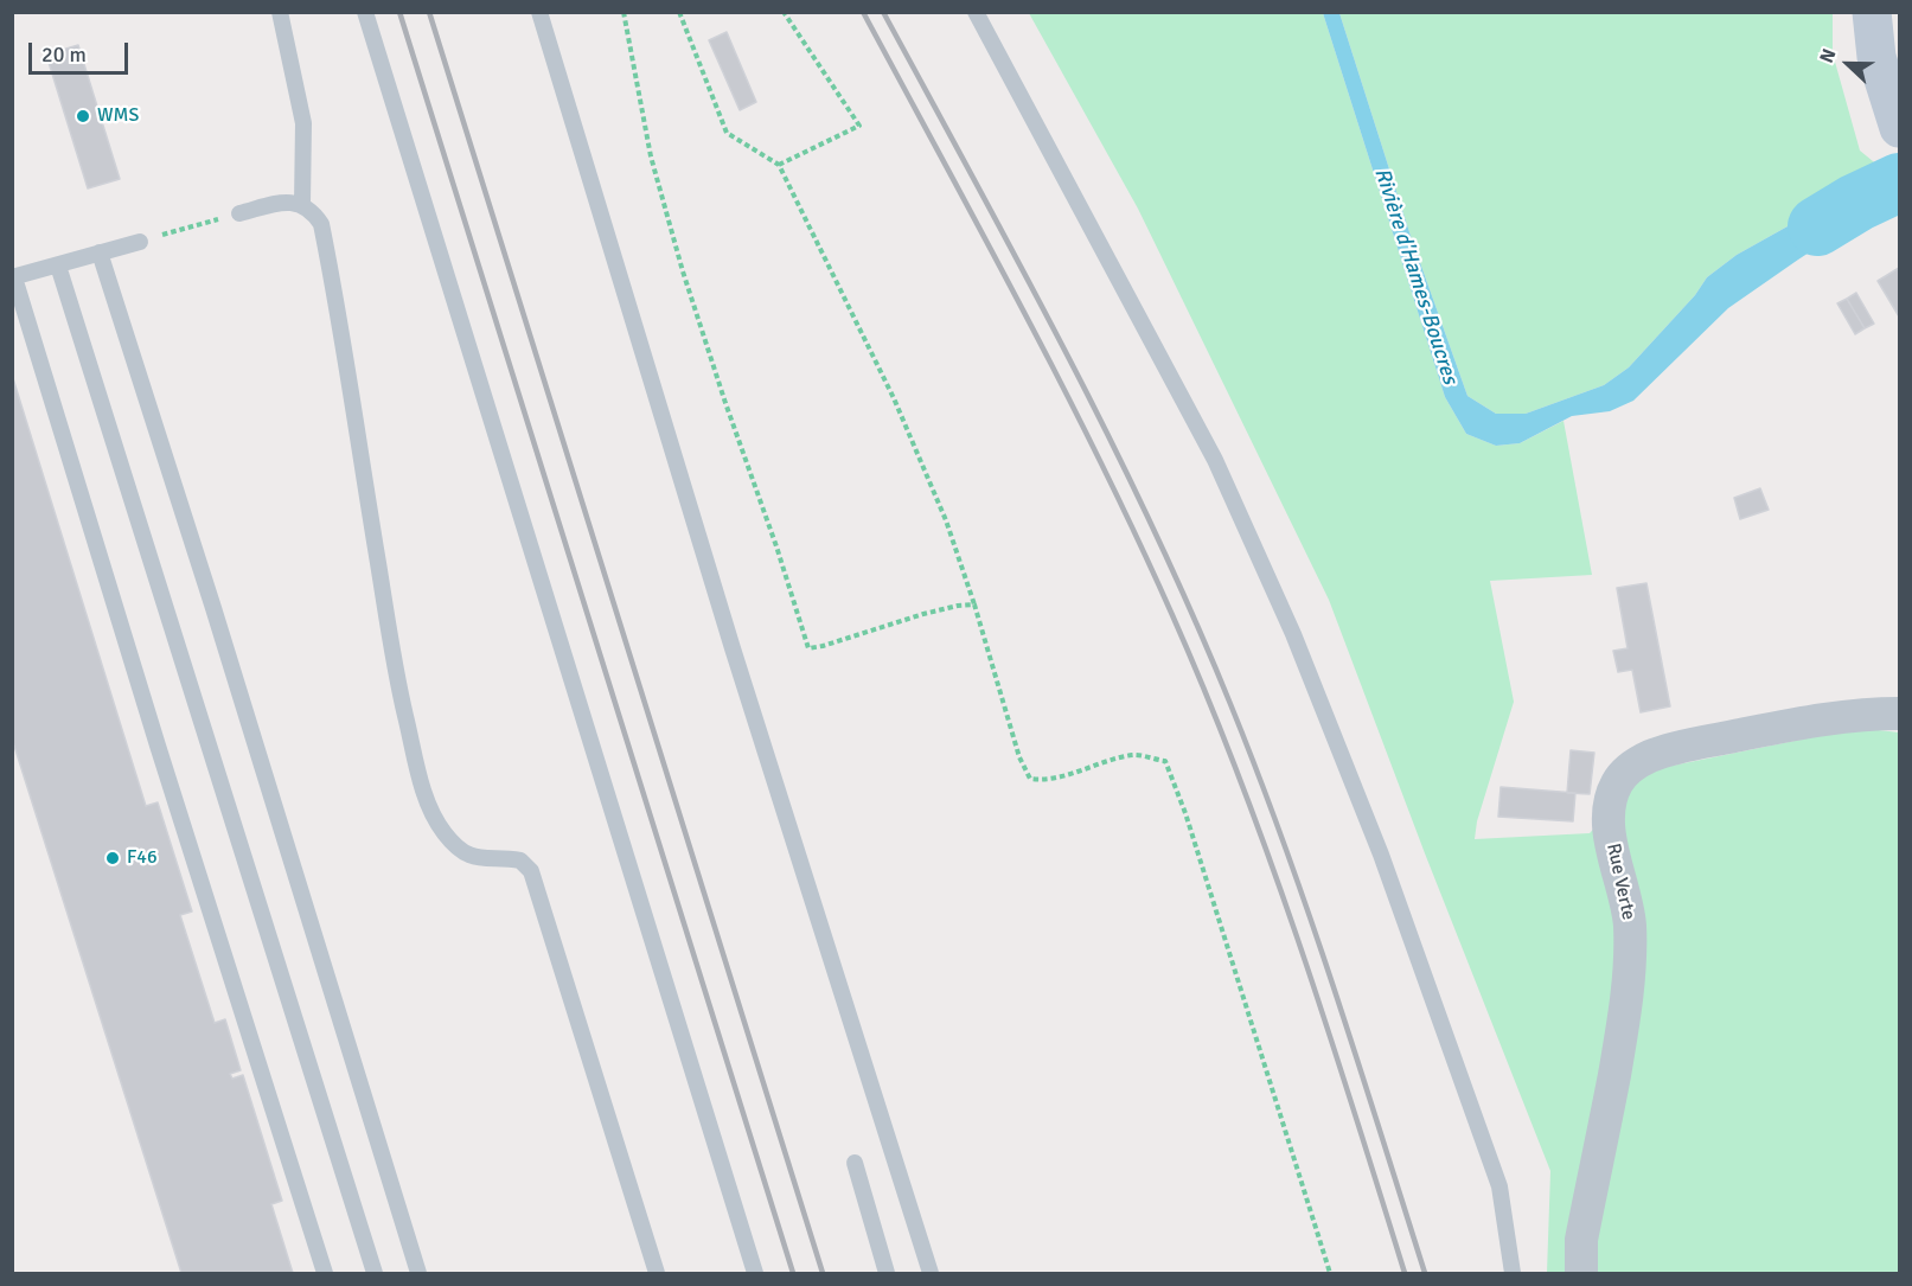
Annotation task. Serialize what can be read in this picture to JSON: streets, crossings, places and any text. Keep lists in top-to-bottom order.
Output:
{
  "streets": {
    "street": ["Rue Verte"]
  },
  "water": ["Rivière d'Hames-Boucres"],
  "places": ["WMS", "F46"],
  "scale_bar": "20 m",
  "north": "left"
}
